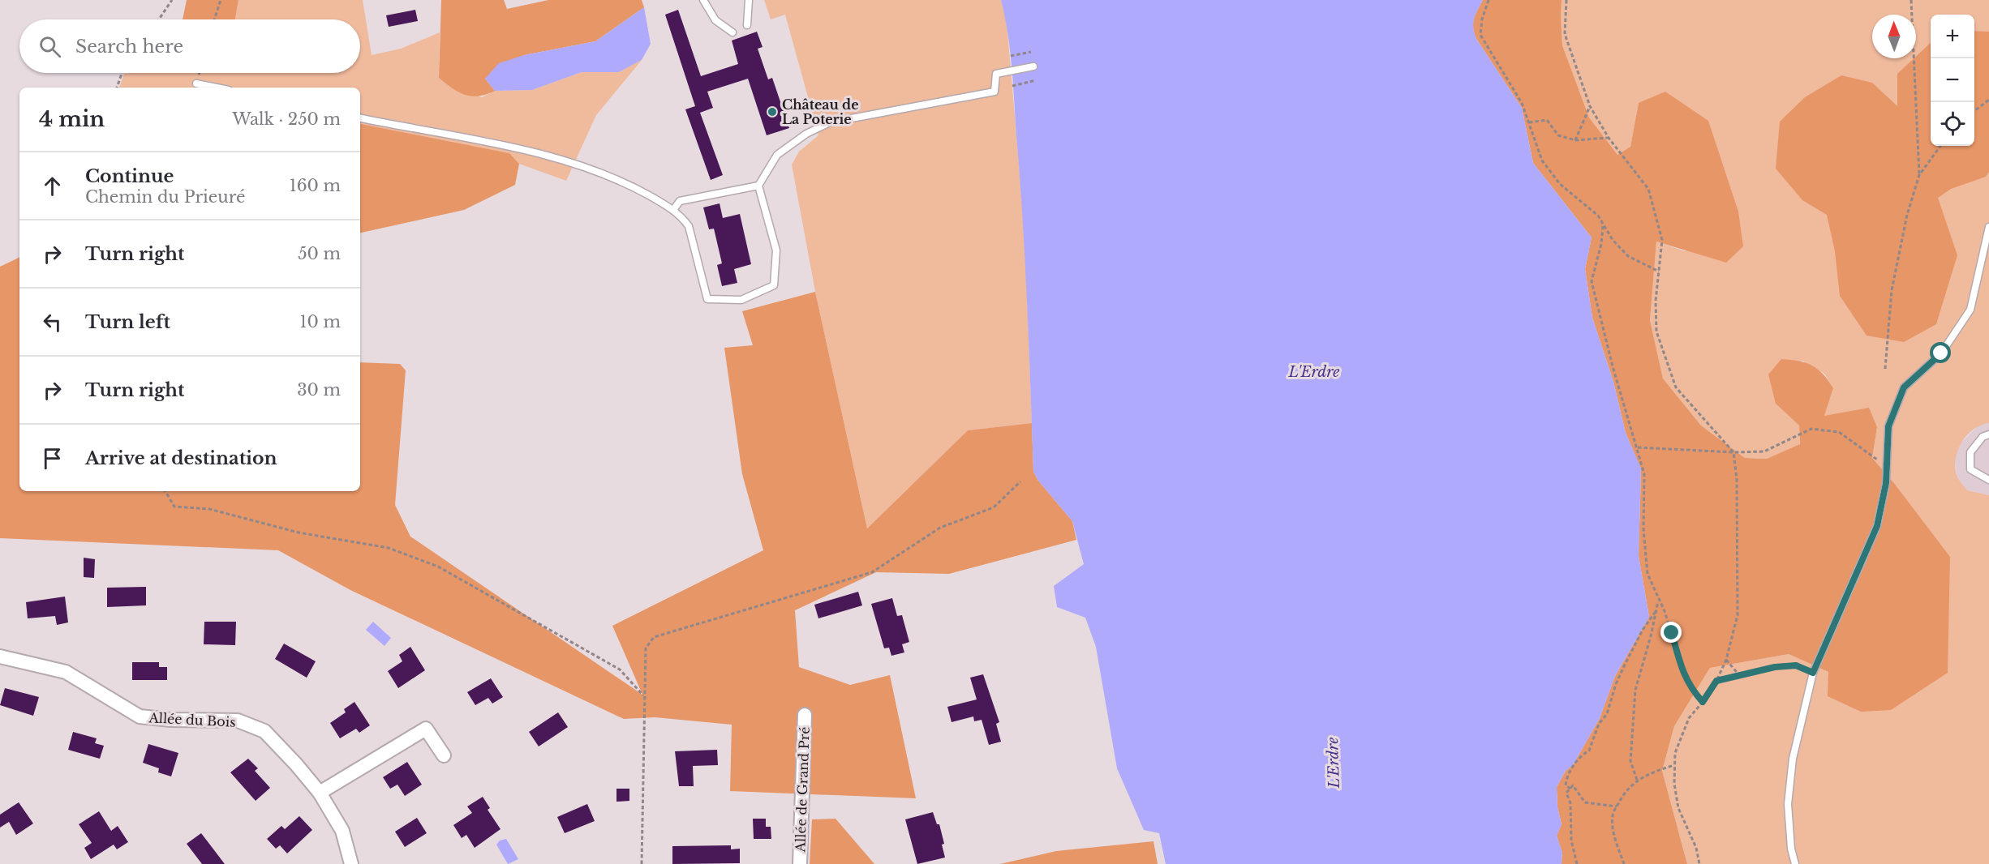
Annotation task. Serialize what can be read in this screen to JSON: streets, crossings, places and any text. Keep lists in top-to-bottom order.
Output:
{
  "streets": {
    "street": ["Allée du Bois", "Allée de Grand Pré"]
  },
  "water": ["L'Erdre"],
  "places": ["Château de La Poterie"],
  "north": "top",
  "page": {
    "map_buttons": ["+", "−"],
    "search": "Search here",
    "heading": ["4 min", "Walk · 250 m"],
    "list": [
      ["Continue", "Chemin du Prieuré", "160 m"],
      ["Turn right", "50 m"],
      ["Turn left", "10 m"],
      ["Turn right", "30 m"],
      "Arrive at destination"
    ]
  }
}
